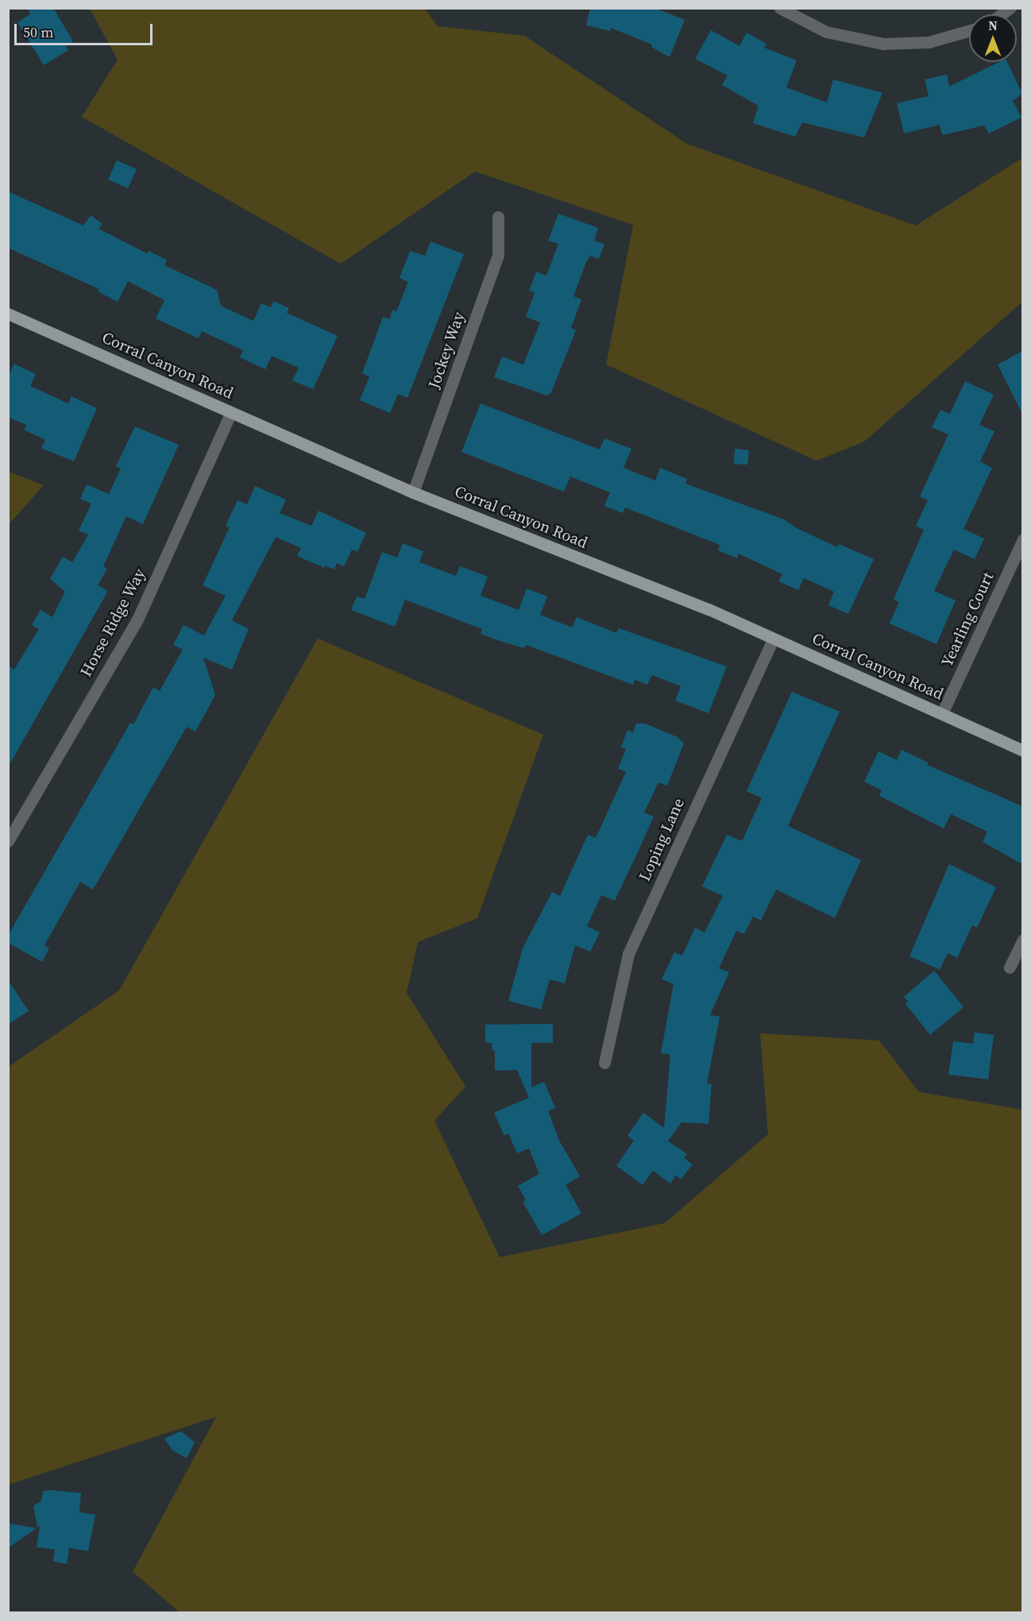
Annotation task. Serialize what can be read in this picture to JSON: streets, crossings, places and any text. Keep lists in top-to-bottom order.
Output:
{
  "streets": {
    "main road": ["Corral Canyon Road"],
    "street": [
      "Jockey Way",
      "Yearling Court",
      "Horse Ridge Way",
      "Loping Lane"
    ]
  },
  "crossings": [
    ["Jockey Way", "Corral Canyon Road"],
    ["Corral Canyon Road", "Yearling Court"],
    ["Corral Canyon Road", "Horse Ridge Way"],
    ["Corral Canyon Road", "Loping Lane"]
  ],
  "scale_bar": "50 m",
  "north": "top"
}
